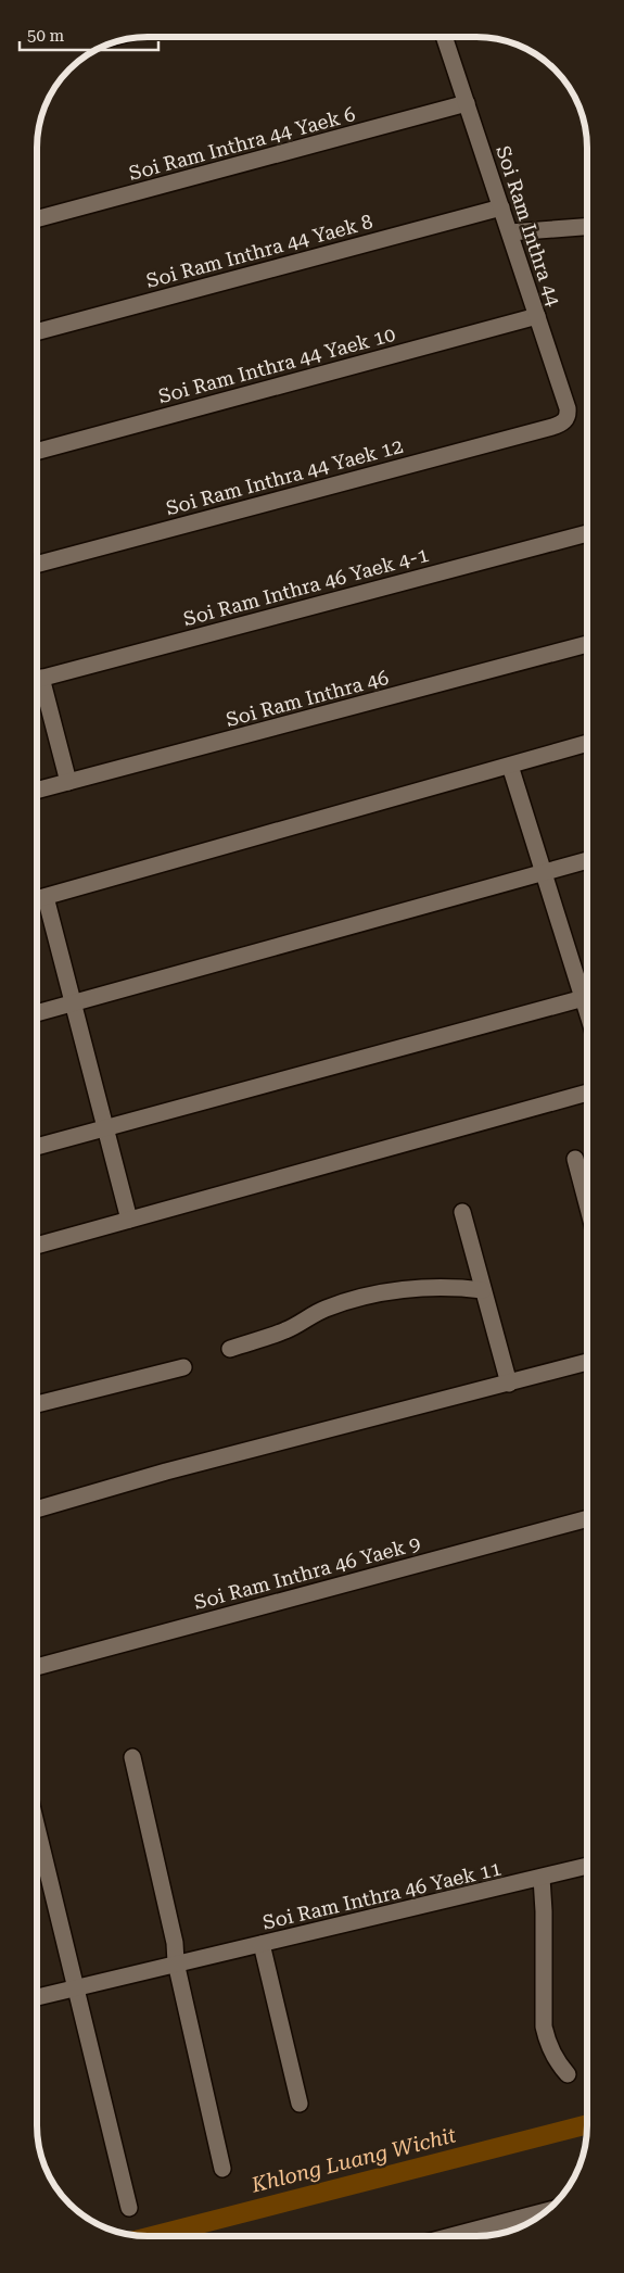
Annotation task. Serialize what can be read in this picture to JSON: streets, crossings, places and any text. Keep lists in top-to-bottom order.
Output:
{
  "streets": {
    "street": [
      "Soi Ram Inthra 44 Yaek 6",
      "Soi Ram Inthra 44",
      "Soi Ram Inthra 44 Yaek 8",
      "Soi Ram Inthra 44 Yaek 10",
      "Soi Ram Inthra 44 Yaek 12",
      "Soi Ram Inthra 46 Yaek 4-1",
      "Soi Ram Inthra 46",
      "Soi Ram Inthra 46 Yaek 9",
      "Soi Ram Inthra 46 Yaek 11"
    ]
  },
  "crossings": [
    ["Soi Ram Inthra 44 Yaek 6", "Soi Ram Inthra 44"],
    ["Soi Ram Inthra 44", "Soi Ram Inthra 44 Yaek 8"],
    ["Soi Ram Inthra 44", "Soi Ram Inthra 44 Yaek 10"],
    ["Soi Ram Inthra 44", "Soi Ram Inthra 44 Yaek 12"]
  ],
  "water": ["Khlong Luang Wichit"],
  "scale_bar": "50 m"
}
